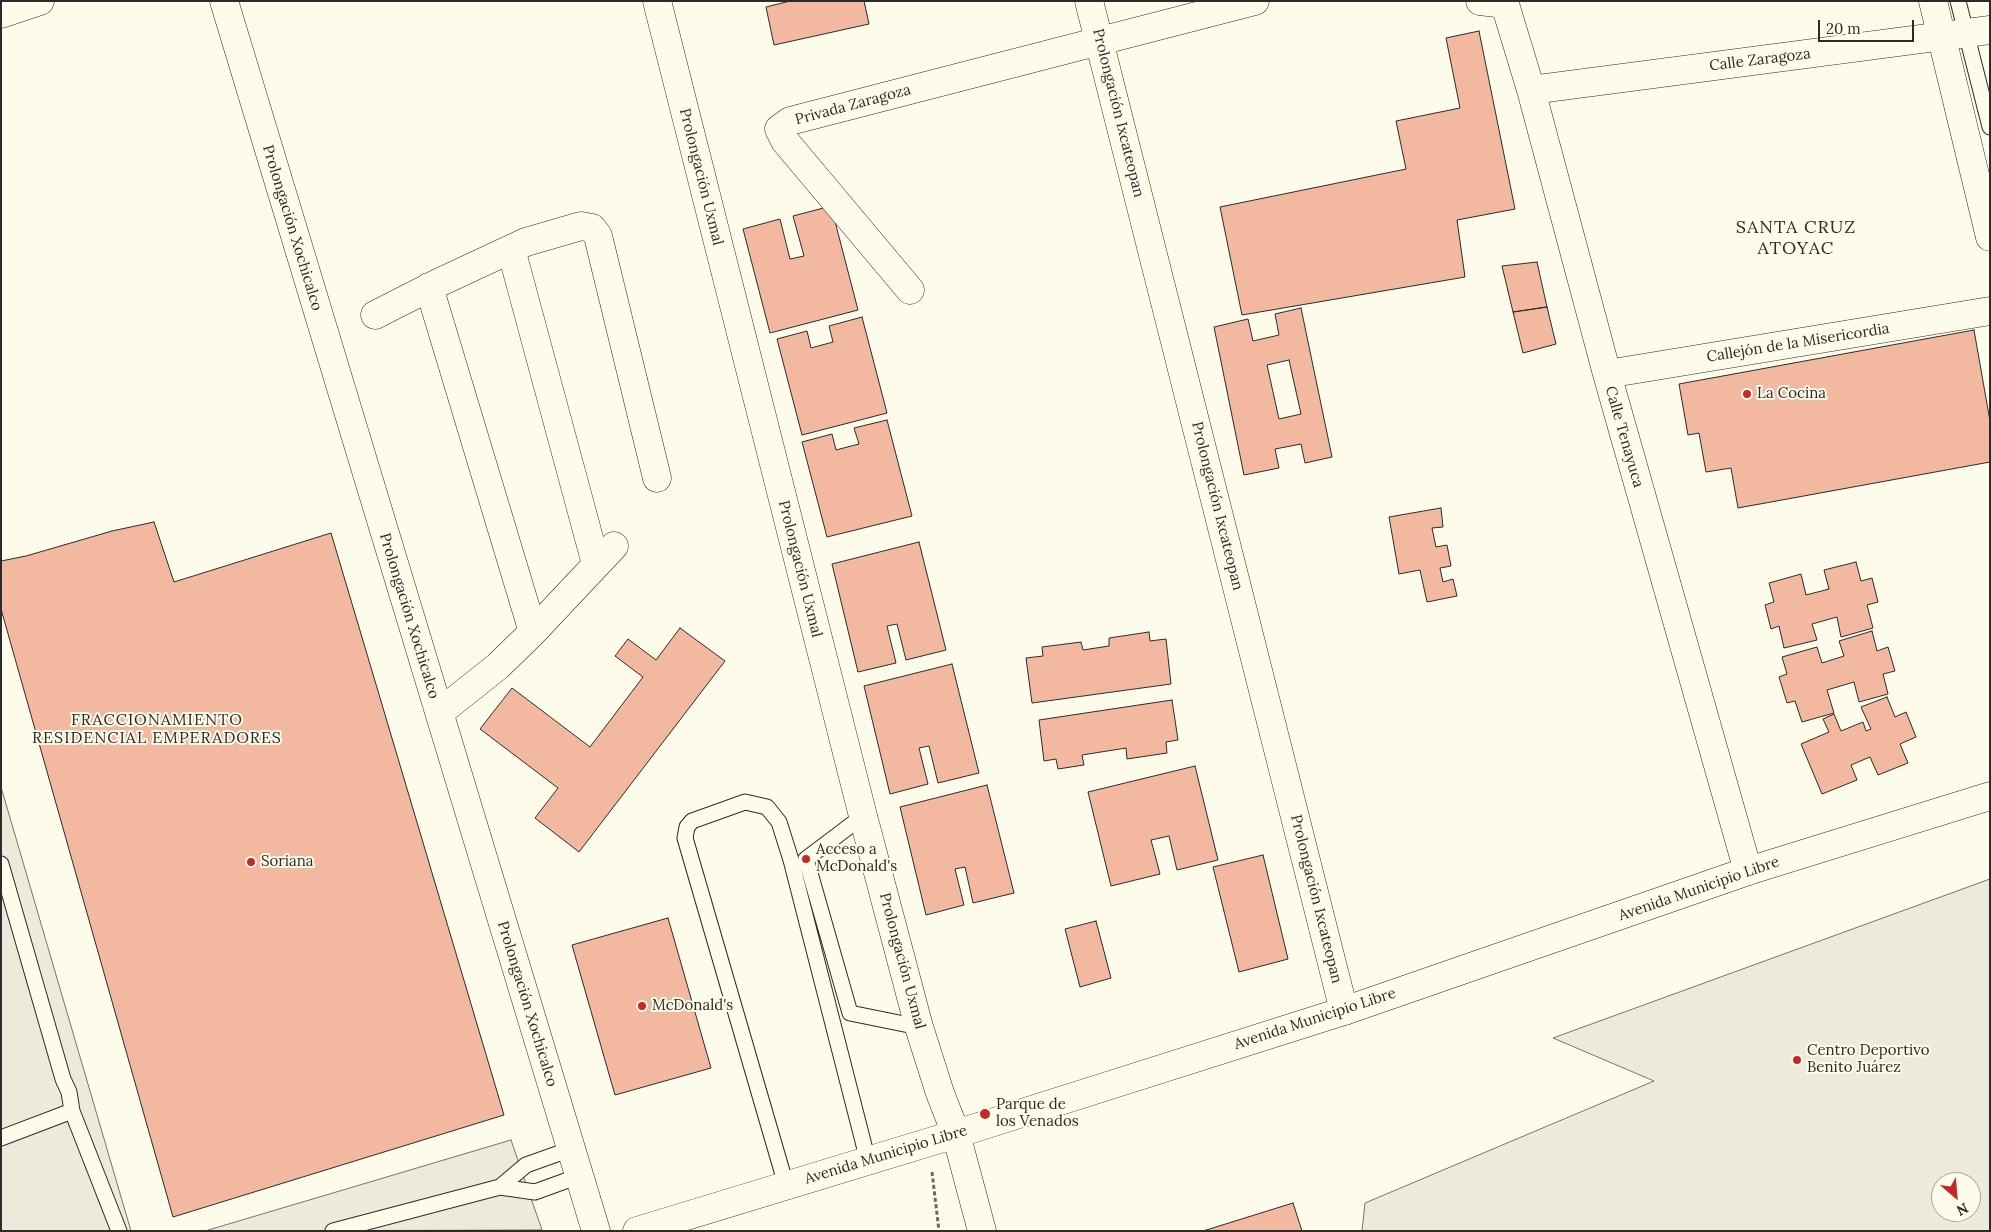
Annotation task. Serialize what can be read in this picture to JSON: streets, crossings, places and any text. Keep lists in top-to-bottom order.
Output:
{
  "streets": {
    "street": [
      "Calle Zaragoza",
      "Privada Zaragoza",
      "Prolongación Ixcateopan",
      "Prolongación Uxmal",
      "Prolongación Xochicalco",
      "Callejón de la Misericordia",
      "Calle Tenayuca",
      "Avenida Municipio Libre"
    ]
  },
  "crossings": [
    ["Calle Zaragoza", "Calle Tenayuca"],
    ["Privada Zaragoza", "Prolongación Ixcateopan"],
    ["Prolongación Ixcateopan", "Avenida Municipio Libre"],
    ["Prolongación Uxmal", "Avenida Municipio Libre"],
    ["Callejón de la Misericordia", "Calle Tenayuca"],
    ["Calle Tenayuca", "Avenida Municipio Libre"]
  ],
  "districts": ["SANTA CRUZ ATOYAC", "FRACCIONAMIENTO RESIDENCIAL EMPERADORES"],
  "places": [
    "La Cocina",
    "Acceso a McDonald's",
    "Soriana",
    "McDonald's",
    "Centro Deportivo Benito Juárez",
    "Parque de los Venados"
  ],
  "scale_bar": "20 m",
  "north": "bottom right"
}
